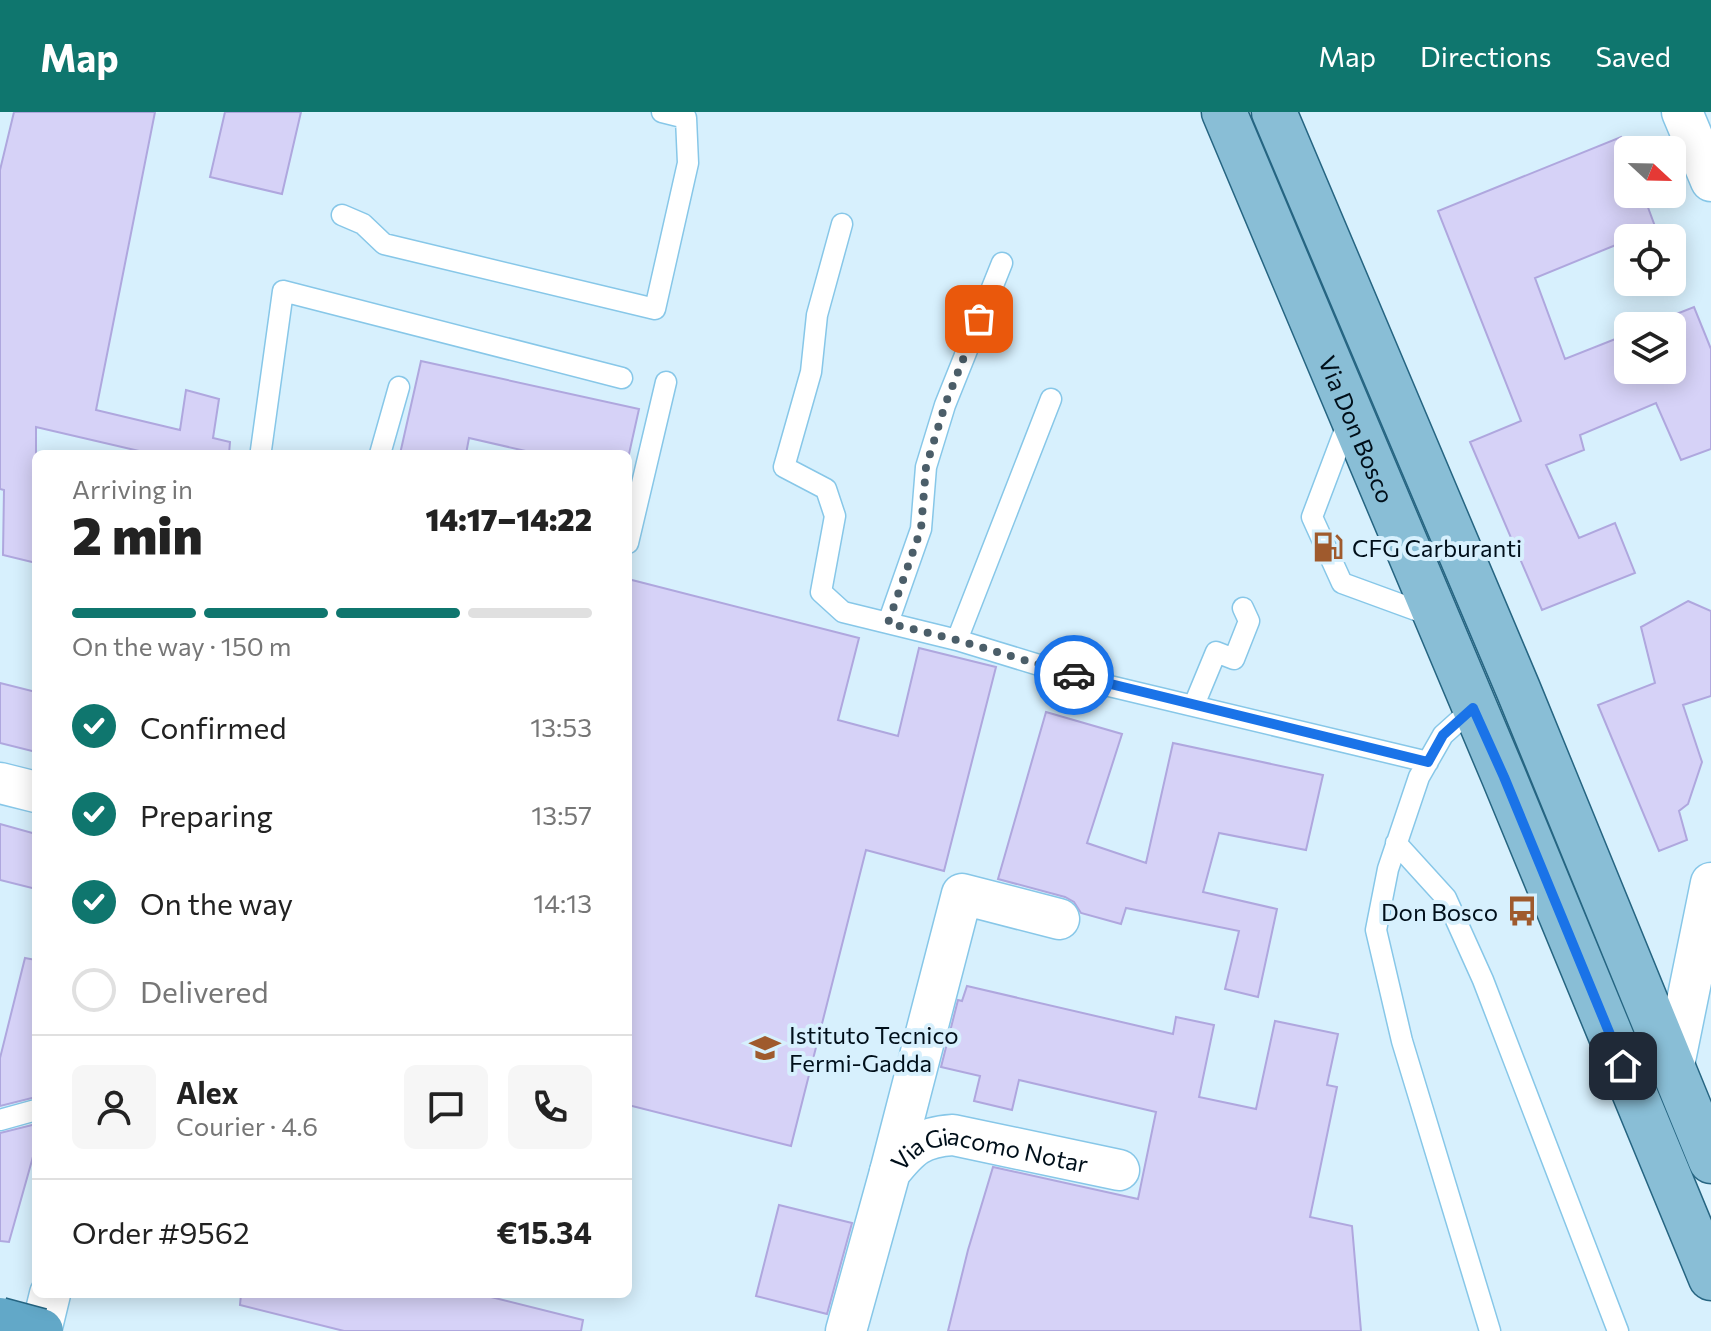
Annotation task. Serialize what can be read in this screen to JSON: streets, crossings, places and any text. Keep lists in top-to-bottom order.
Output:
{
  "streets": {
    "main road": ["Via Don Bosco"],
    "street": ["Via Giacomo Notar"]
  },
  "places": {
    "fuel station": ["CFG Carburanti"],
    "bus stop": ["Don Bosco"],
    "school or university": ["Istituto Tecnico Fermi-Gadda"]
  },
  "north": "right",
  "page": {
    "header": "Map",
    "nav": ["Map", "Directions", "Saved"],
    "heading": ["2 min", "Arriving in", "14:17–14:22"],
    "panel": [
      "Alex",
      "Courier · 4.6",
      "Order #9562",
      "€15.34"
    ],
    "bar": "On the way · 150 m",
    "list": [
      ["Confirmed", "13:53"],
      ["Preparing", "13:57"],
      ["On the way", "14:13"],
      "Delivered"
    ]
  }
}
